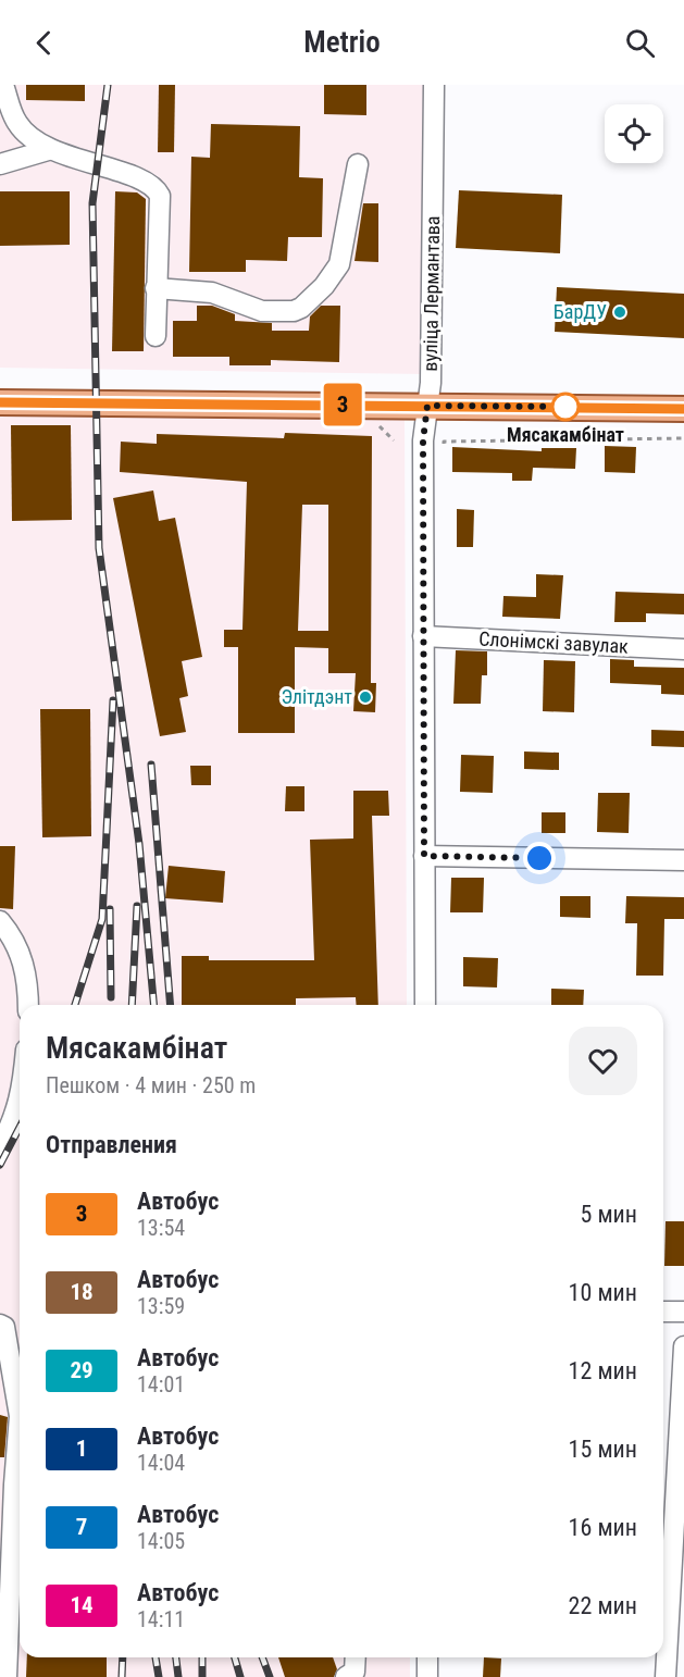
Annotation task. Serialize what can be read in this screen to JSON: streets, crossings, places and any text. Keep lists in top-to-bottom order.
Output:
{
  "streets": {
    "street": ["вуліца Лермантава", "Слонімскі завулак"]
  },
  "crossings": [
    ["вуліца Лермантава", "Слонімскі завулак"]
  ],
  "places": ["БарДУ", "Мясакамбінат", "Элітдэнт"],
  "lines": ["bus line 3"],
  "page": {
    "header": "Metrio",
    "on_map": "3",
    "heading": [
      ["Мясакамбінат", "Пешком · 4 мин · 250 m"],
      "Отправления"
    ],
    "list": [
      {
        "mark": "3",
        "name": "Автобус",
        "note": "13:54",
        "value": "5 мин"
      },
      {
        "mark": "18",
        "name": "Автобус",
        "note": "13:59",
        "value": "10 мин"
      },
      {
        "mark": "29",
        "name": "Автобус",
        "note": "14:01",
        "value": "12 мин"
      },
      {
        "mark": "1",
        "name": "Автобус",
        "note": "14:04",
        "value": "15 мин"
      },
      {
        "mark": "7",
        "name": "Автобус",
        "note": "14:05",
        "value": "16 мин"
      },
      {
        "mark": "14",
        "name": "Автобус",
        "note": "14:11",
        "value": "22 мин"
      }
    ]
  }
}
